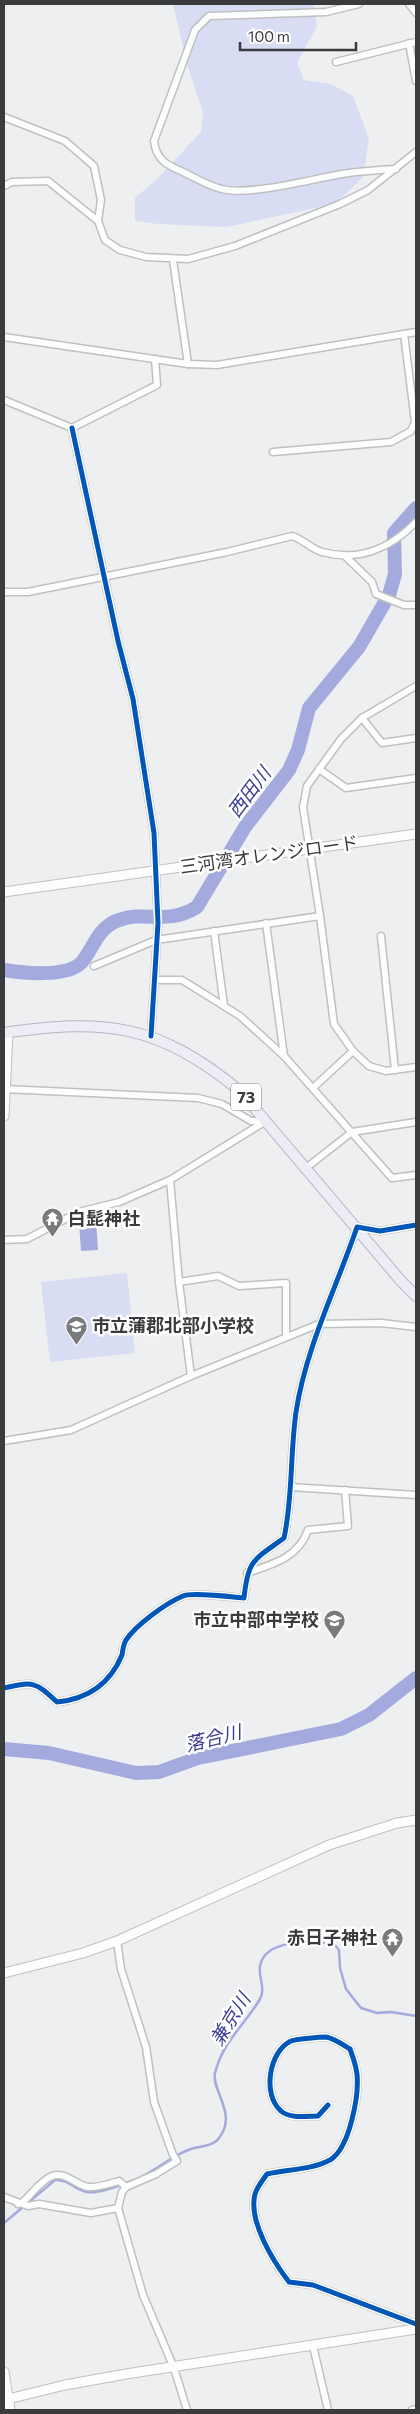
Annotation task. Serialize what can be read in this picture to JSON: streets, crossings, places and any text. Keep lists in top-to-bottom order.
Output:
{
  "streets": {
    "main road": ["73"],
    "street": ["三河湾オレンジロード"]
  },
  "water": ["西田川", "落合川", "兼京川"],
  "places": {
    "temple": ["白髭神社", "赤日子神社"],
    "school or university": ["市立蒲郡北部小学校", "市立中部中学校"]
  },
  "scale_bar": "100 m"
}
